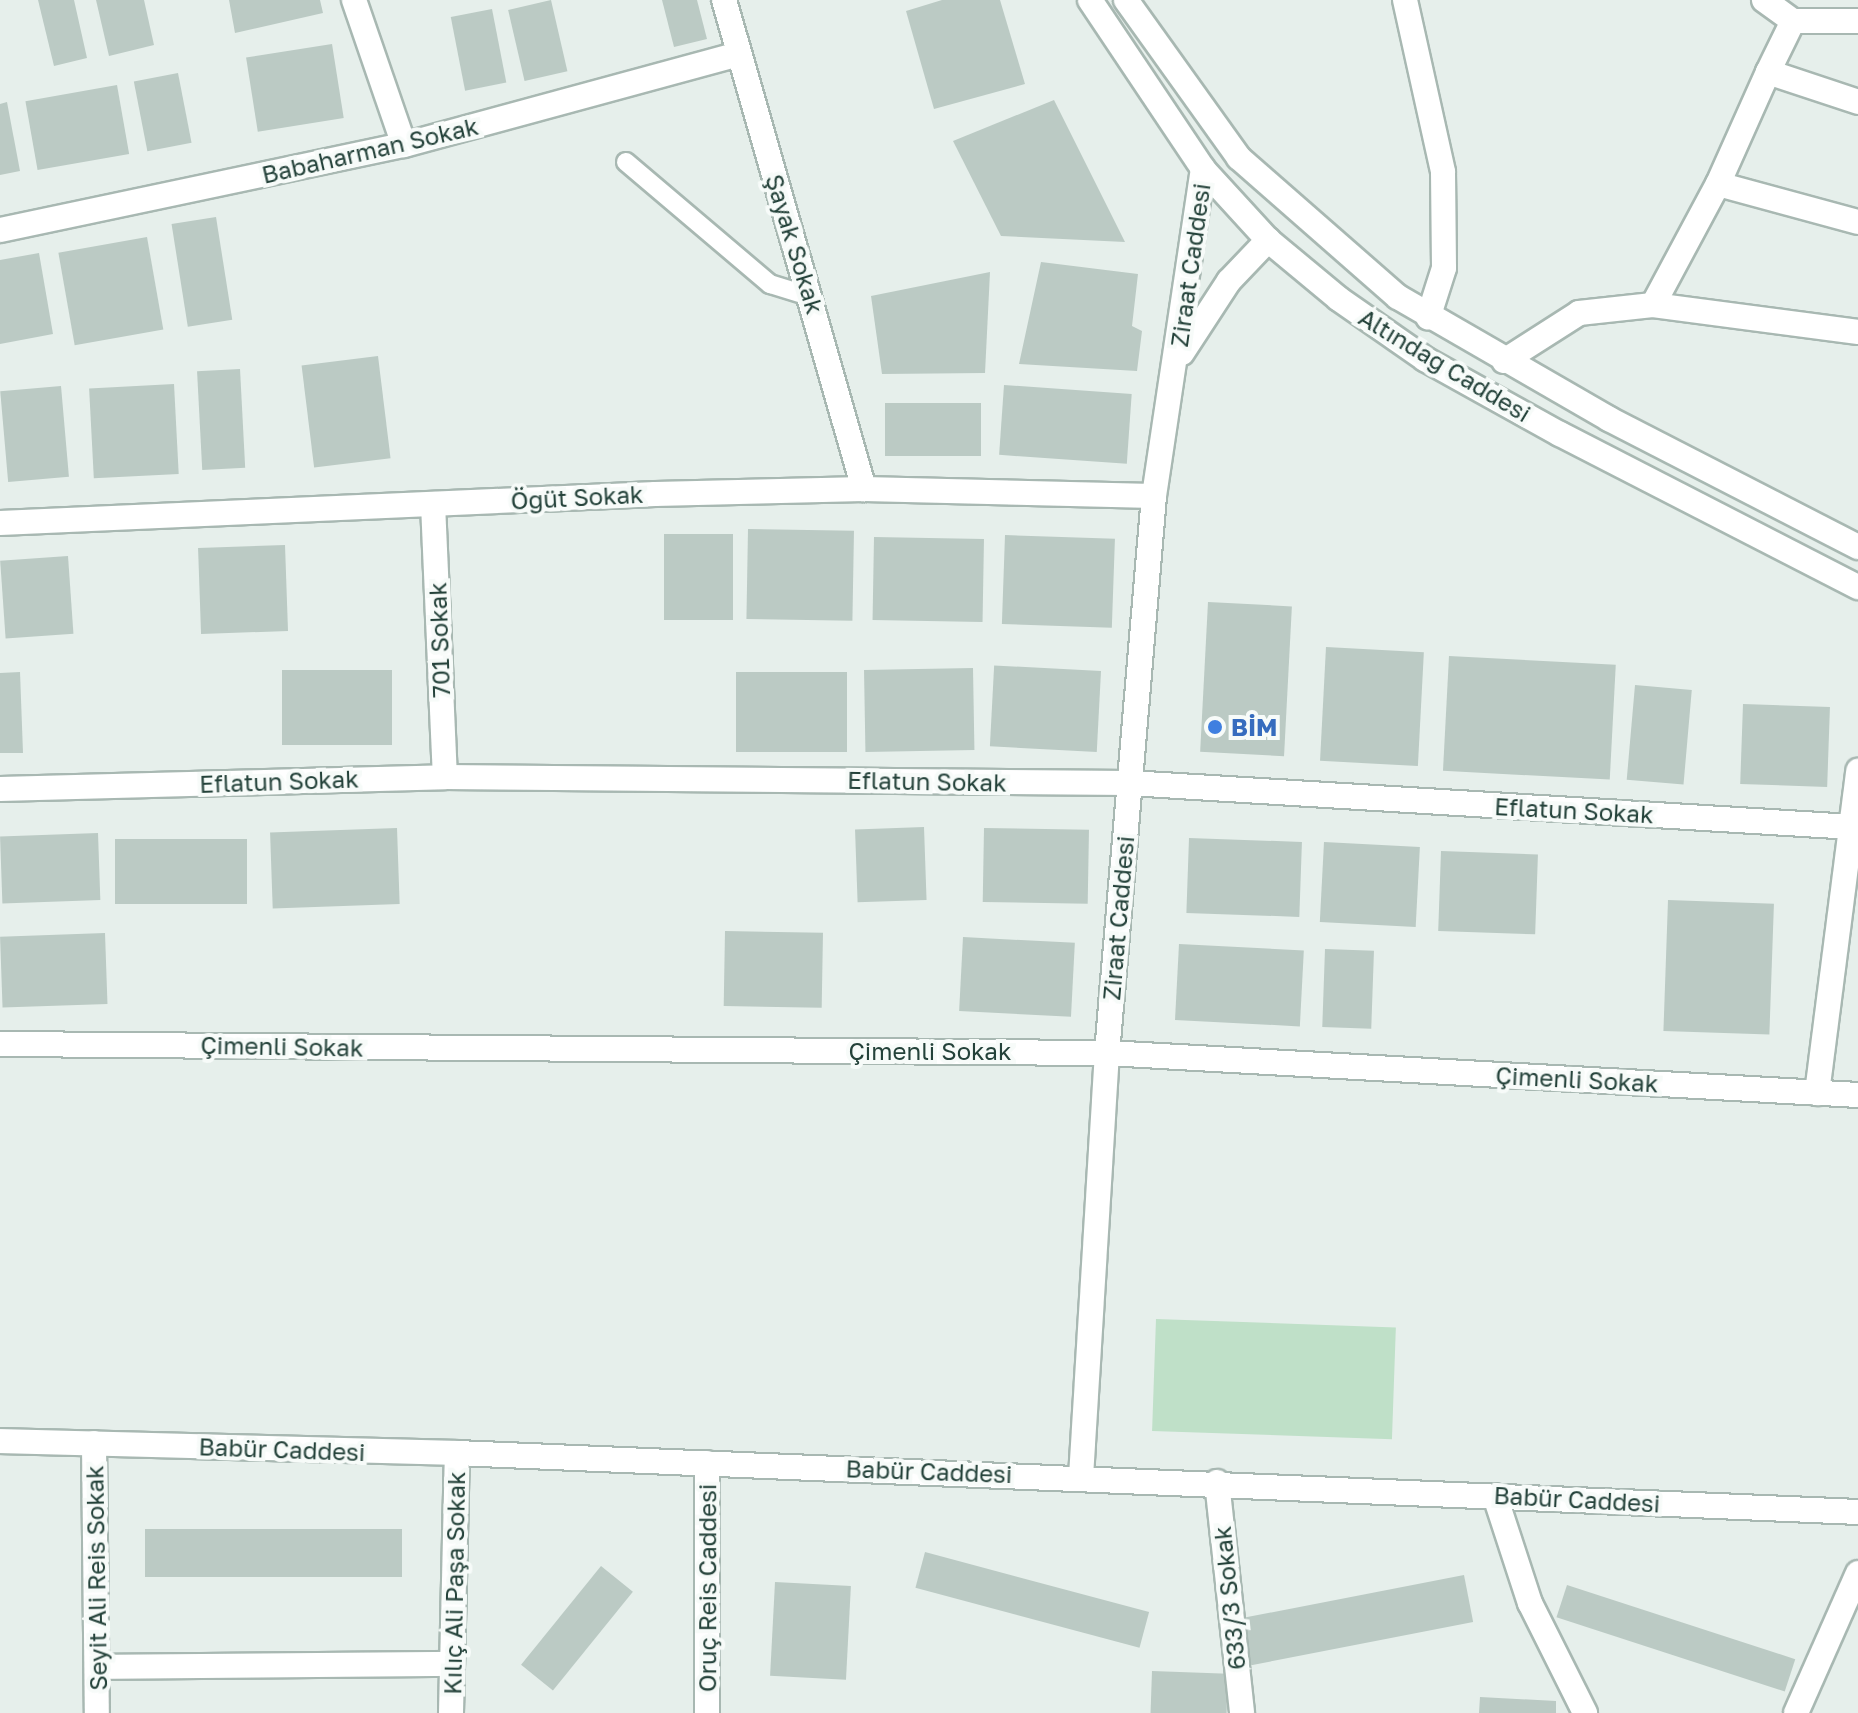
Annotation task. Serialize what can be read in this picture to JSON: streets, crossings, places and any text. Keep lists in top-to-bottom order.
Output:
{
  "streets": {
    "street": [
      "Babaharman Sokak",
      "Şayak Sokak",
      "Ziraat Caddesi",
      "Altındağ Caddesi",
      "Öğüt Sokak",
      "701 Sokak",
      "Eflatun Sokak",
      "Çimenli Sokak",
      "Babür Caddesi",
      "Seyit Ali Reis Sokak",
      "Kılıç Ali Paşa Sokak",
      "Oruç Reis Caddesi",
      "633/3 Sokak"
    ]
  },
  "crossings": [
    ["Babaharman Sokak", "Şayak Sokak"],
    ["Şayak Sokak", "Öğüt Sokak"],
    ["Ziraat Caddesi", "Altındağ Caddesi"],
    ["Ziraat Caddesi", "Öğüt Sokak"],
    ["Ziraat Caddesi", "Eflatun Sokak"],
    ["Ziraat Caddesi", "Çimenli Sokak"],
    ["Ziraat Caddesi", "Babür Caddesi"],
    ["Öğüt Sokak", "701 Sokak"],
    ["701 Sokak", "Eflatun Sokak"],
    ["Babür Caddesi", "Seyit Ali Reis Sokak"],
    ["Babür Caddesi", "Kılıç Ali Paşa Sokak"],
    ["Babür Caddesi", "Oruç Reis Caddesi"],
    ["Babür Caddesi", "633/3 Sokak"]
  ],
  "places": ["BİM"]
}
